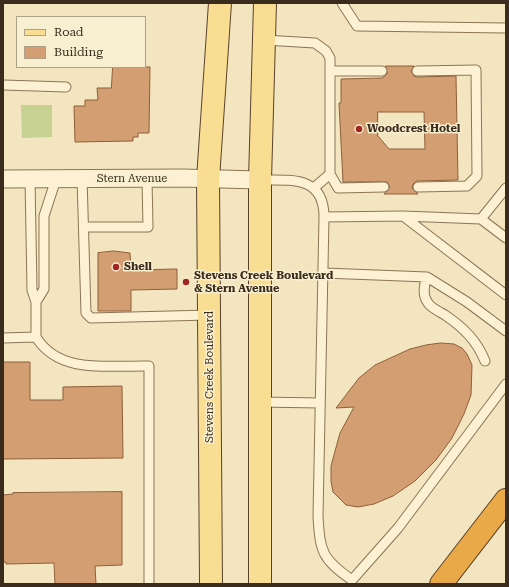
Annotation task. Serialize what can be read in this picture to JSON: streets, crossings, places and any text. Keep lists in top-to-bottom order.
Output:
{
  "streets": {
    "main road": ["Stevens Creek Boulevard"],
    "street": ["Stern Avenue"]
  },
  "crossings": [
    ["Stern Avenue", "Stevens Creek Boulevard"]
  ],
  "places": ["Woodcrest Hotel", "Shell", "Stevens Creek Boulevard & Stern Avenue"],
  "legend": ["Road", "Building"]
}
